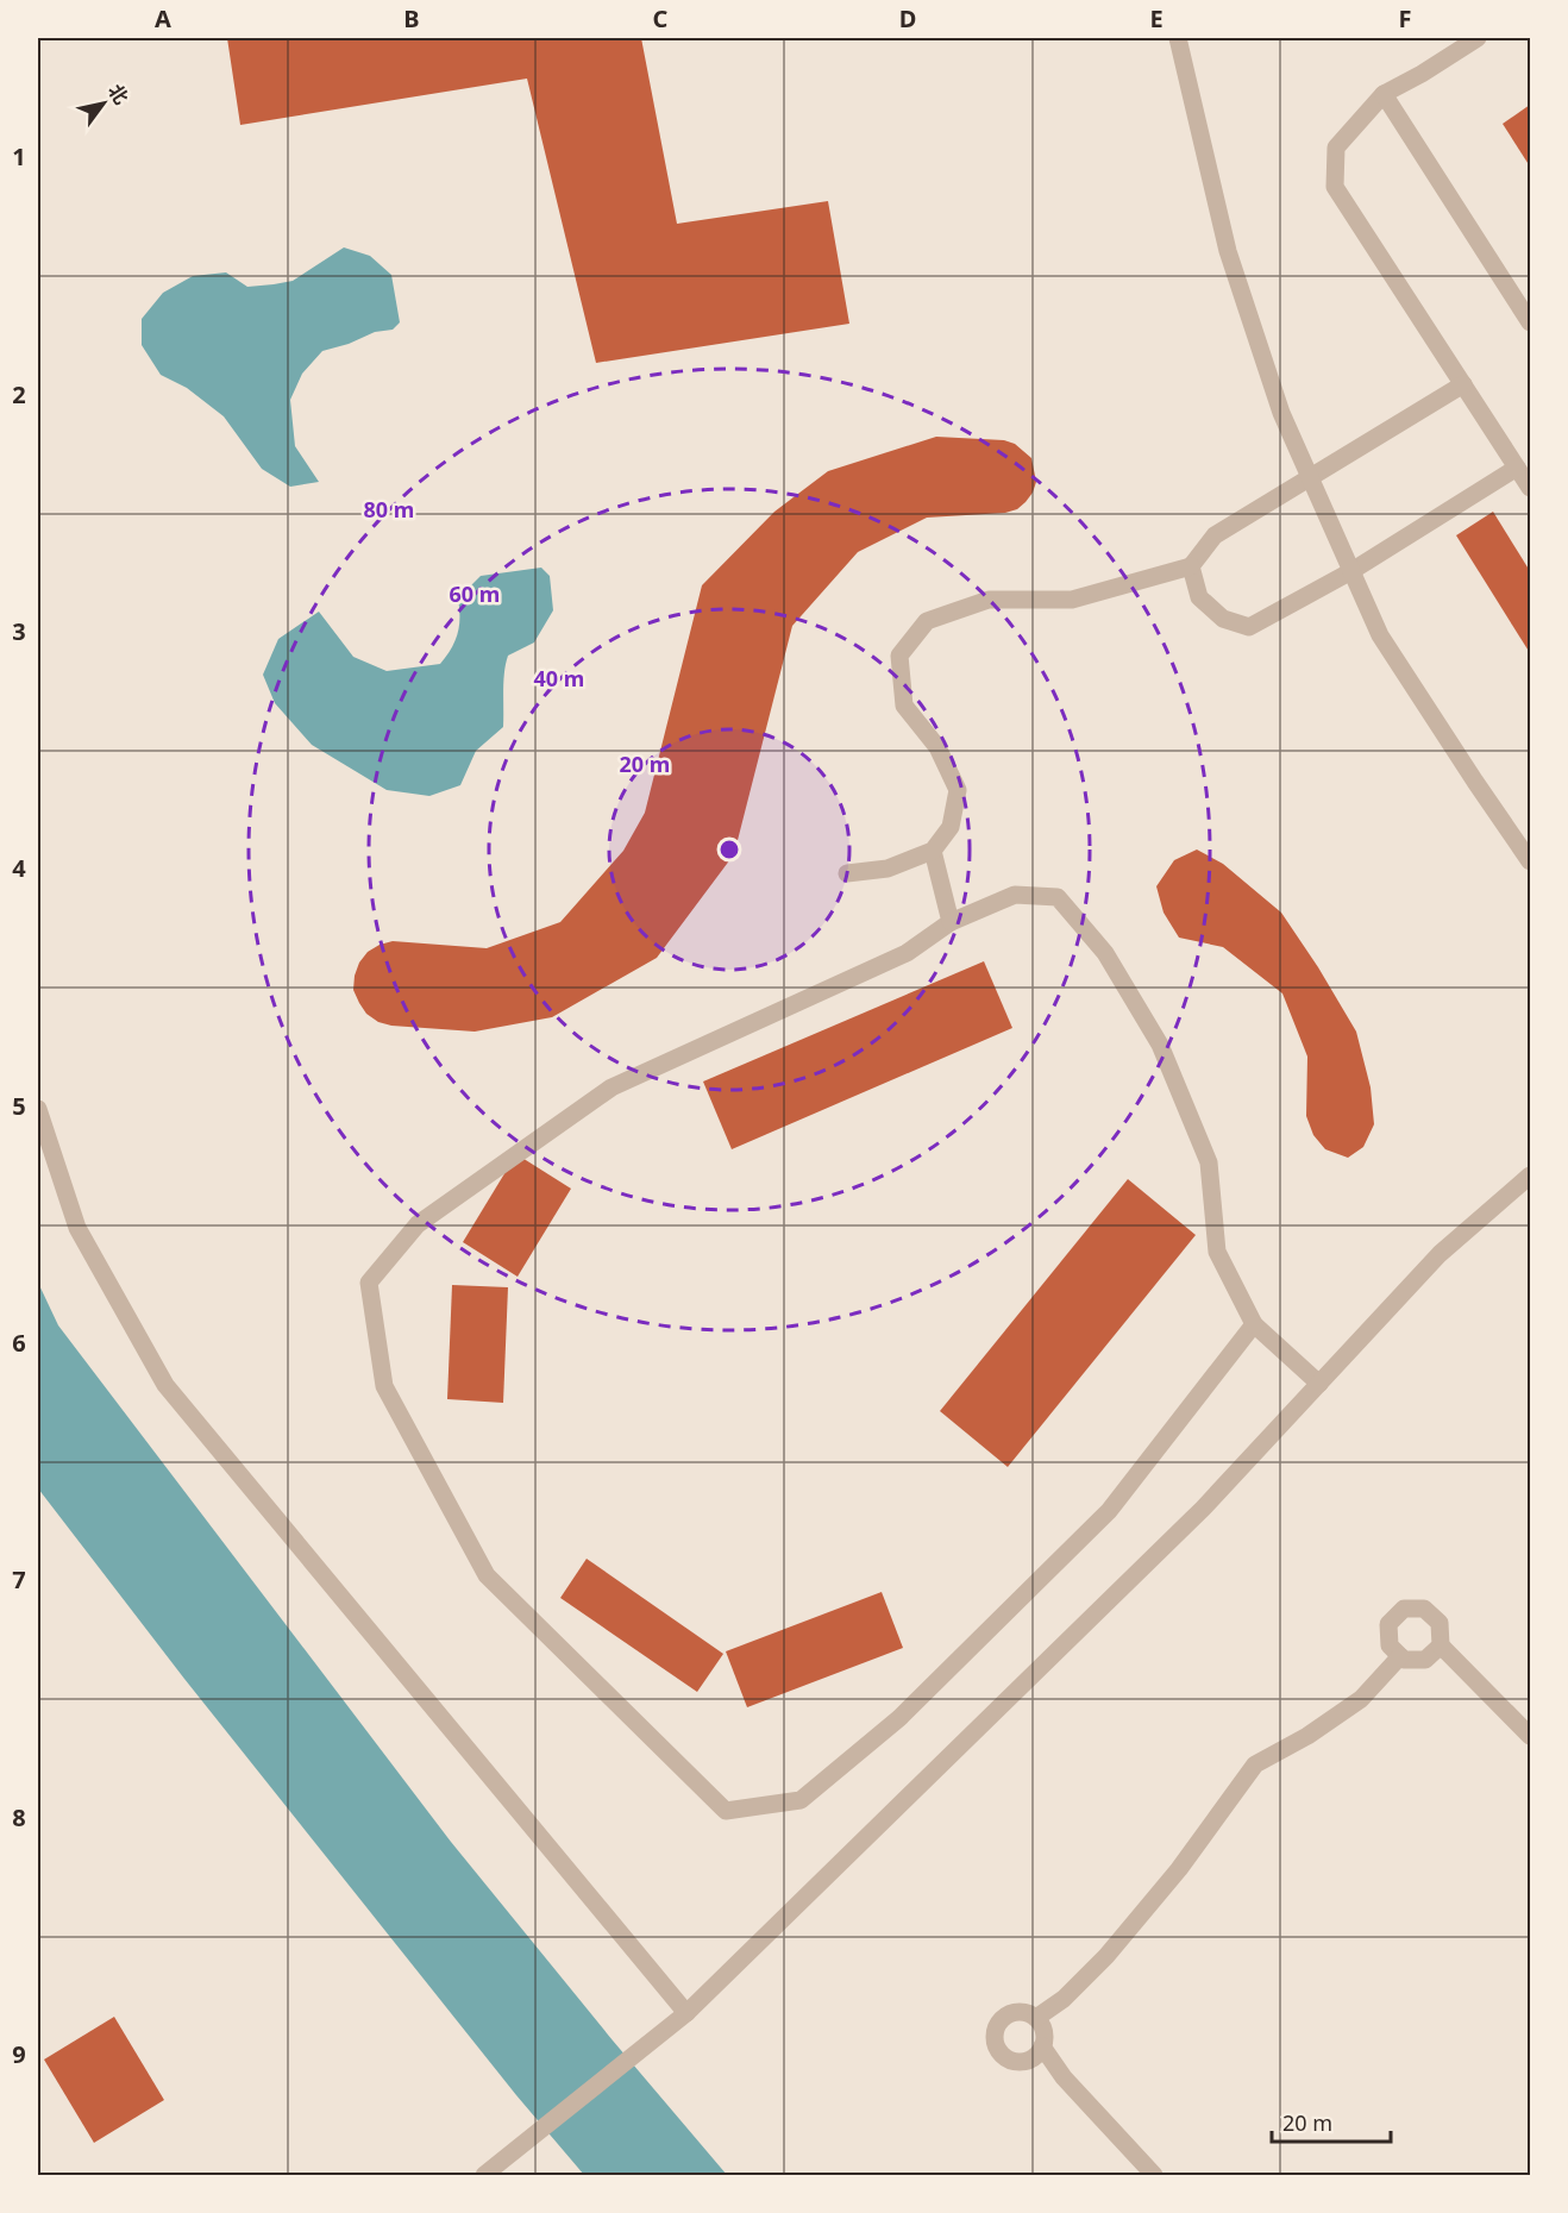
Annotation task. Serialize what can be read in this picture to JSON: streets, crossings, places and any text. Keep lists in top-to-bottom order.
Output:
{
  "scale_bar": "20 m",
  "north": "top right",
  "grid": {
    "columns": [
      "A",
      "B",
      "C",
      "D",
      "E",
      "F"
    ],
    "rows": [
      "1",
      "2",
      "3",
      "4",
      "5",
      "6",
      "7",
      "8",
      "9"
    ]
  },
  "rings": [
    "80 m",
    "60 m",
    "40 m",
    "20 m"
  ]
}
